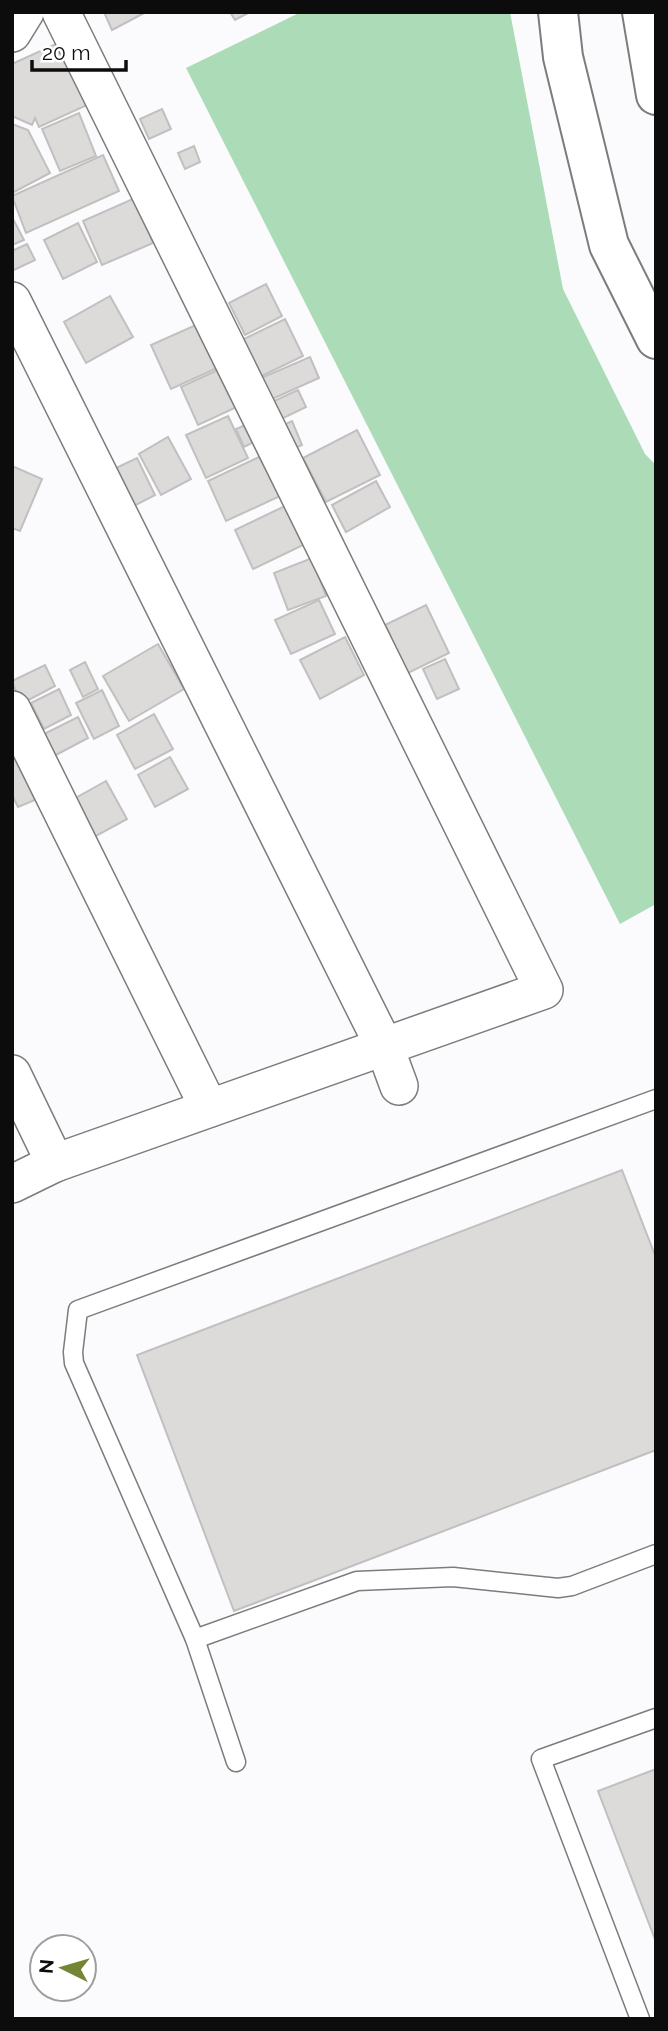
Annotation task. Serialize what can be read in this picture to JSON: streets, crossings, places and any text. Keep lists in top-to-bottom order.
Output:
{
  "scale_bar": "20 m",
  "north": "left"
}
